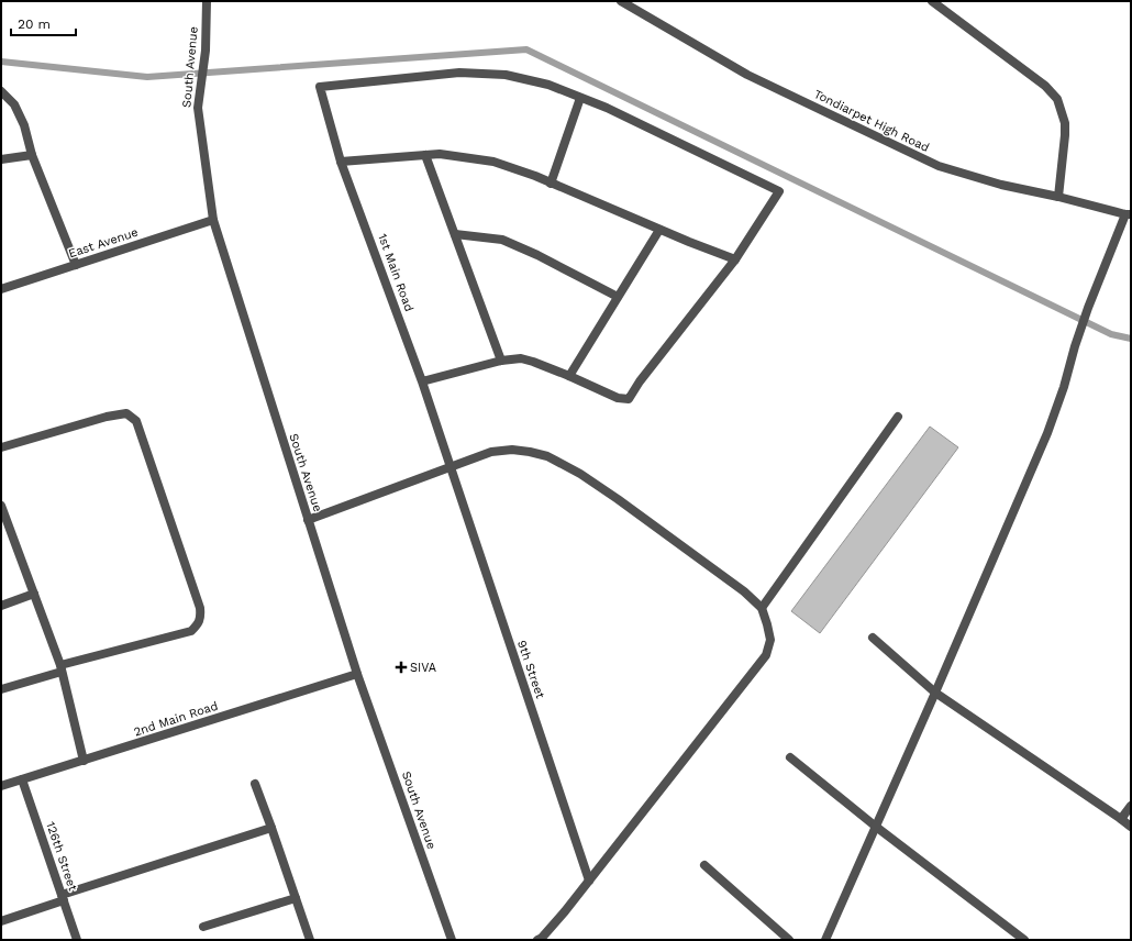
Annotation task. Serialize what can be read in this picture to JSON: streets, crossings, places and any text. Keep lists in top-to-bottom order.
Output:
{
  "streets": {
    "street": [
      "South Avenue",
      "Tondiarpet High Road",
      "East Avenue",
      "1st Main Road",
      "9th Street",
      "2nd Main Road",
      "126th Street"
    ]
  },
  "crossings": [
    ["South Avenue", "East Avenue"],
    ["South Avenue", "2nd Main Road"],
    ["1st Main Road", "9th Street"],
    ["2nd Main Road", "126th Street"]
  ],
  "places": {
    "health": ["SIVA"]
  },
  "scale_bar": "20 m"
}
